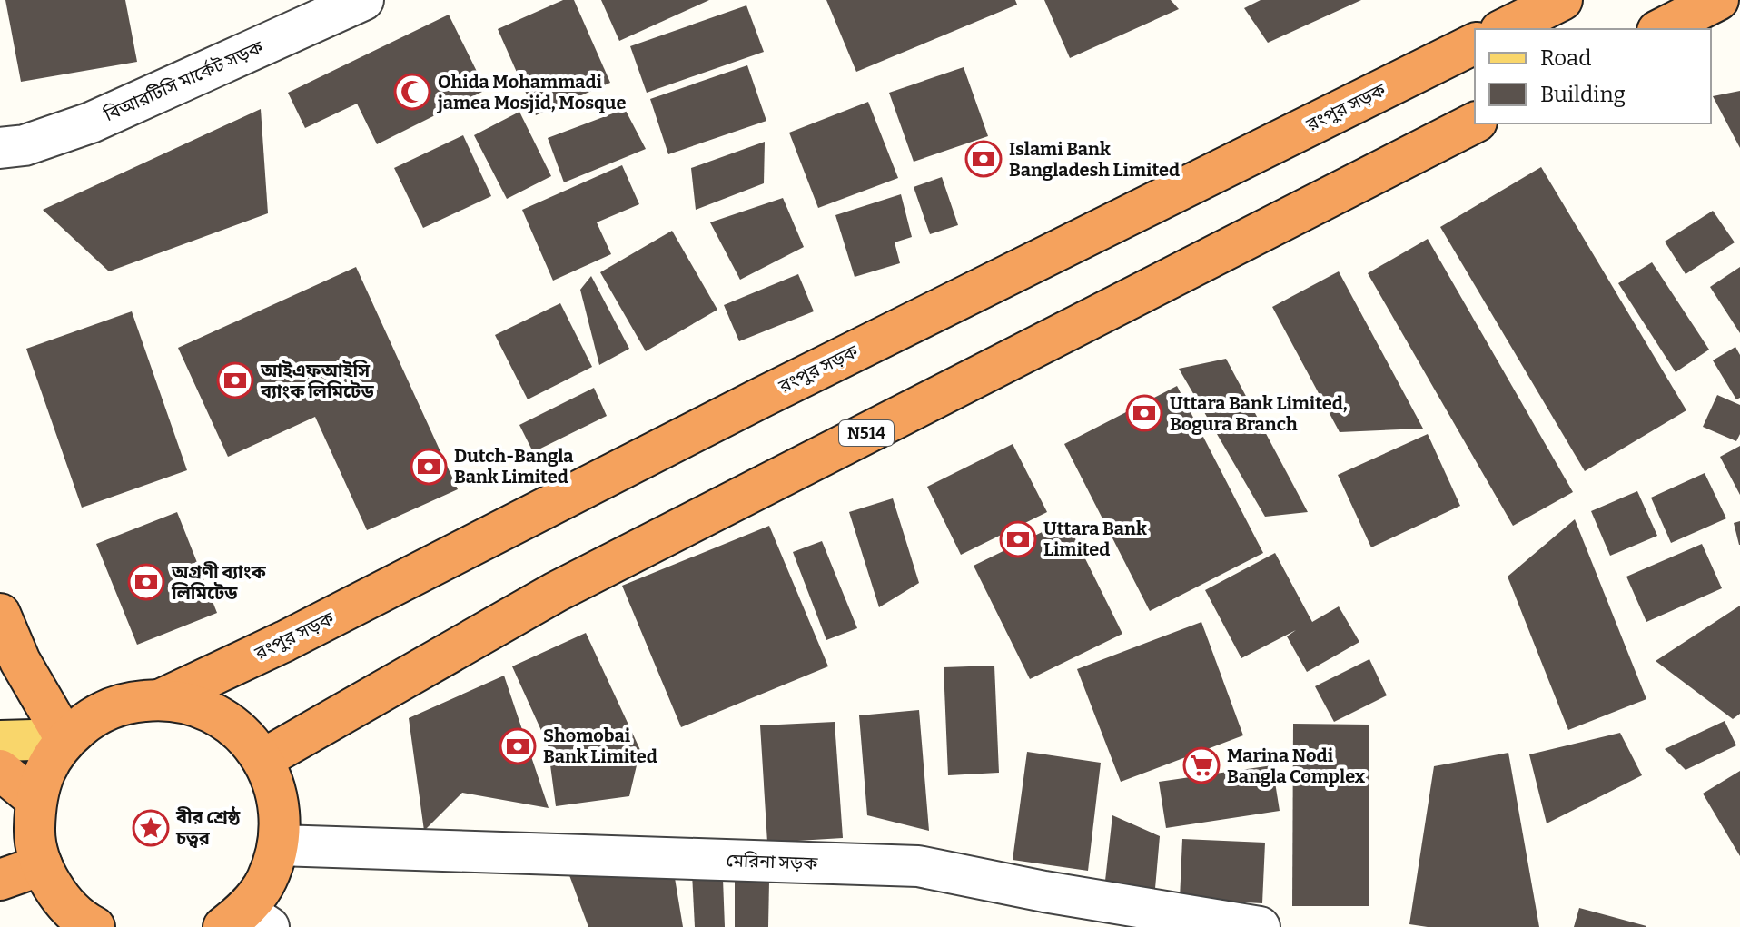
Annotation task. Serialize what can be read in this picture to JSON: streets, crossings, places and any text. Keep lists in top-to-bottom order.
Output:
{
  "streets": {
    "highway": ["রংপুর সড়ক", "N514"],
    "street": ["বিআরটিসি মার্কেট সড়ক", "মেরিনা সড়ক"]
  },
  "places": {
    "mosque": ["Ohida Mohammadi jamea Mosjid, Mosque"],
    "bank": [
      "Islami Bank Bangladesh Limited",
      "আইএফআইসি ব্যাংক লিমিটেড",
      "Uttara Bank Limited, Bogura Branch",
      "Dutch-Bangla Bank Limited",
      "Uttara Bank Limited",
      "অগ্রণী ব্যাংক লিমিটেড",
      "Shomobai Bank Limited"
    ],
    "supermarket": ["Marina Nodi Bangla Complex"],
    "place": ["বীর শ্রেষ্ঠ চত্বর"]
  },
  "legend": ["Road", "Building"]
}
